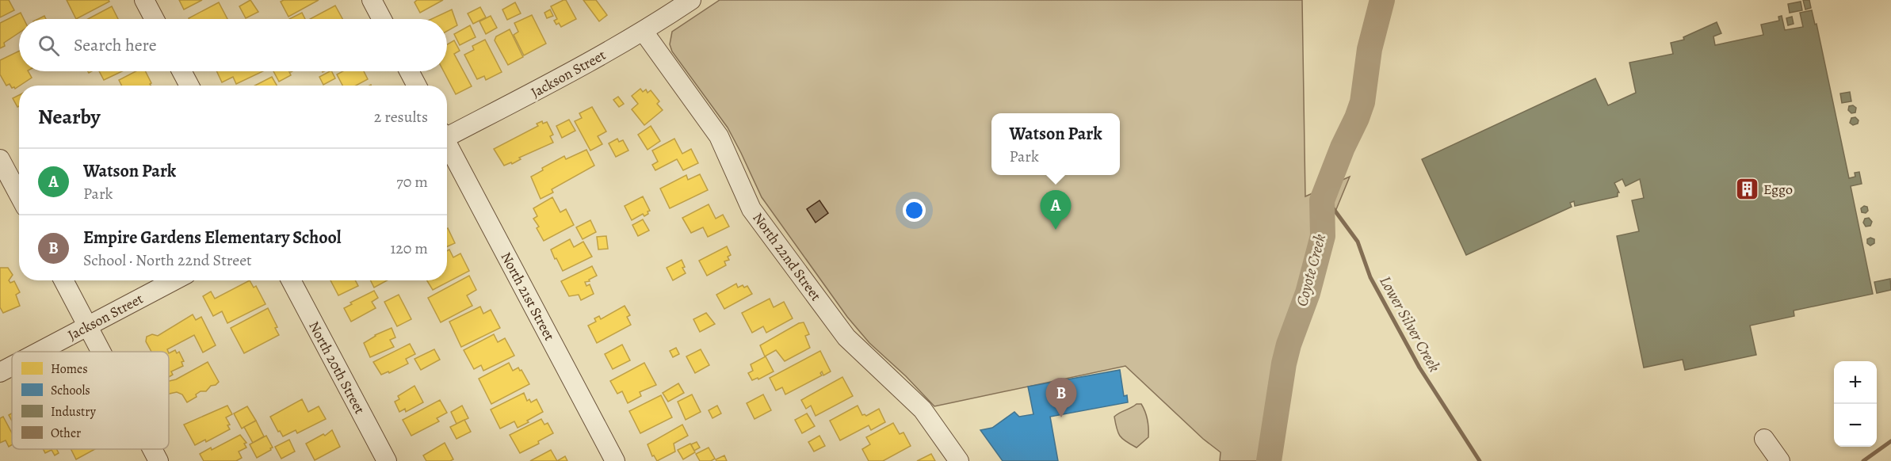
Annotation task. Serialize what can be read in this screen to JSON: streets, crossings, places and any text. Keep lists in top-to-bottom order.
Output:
{
  "streets": {
    "street": [
      "Jackson Street",
      "North 22nd Street",
      "North 21st Street",
      "North 20th Street"
    ]
  },
  "crossings": [
    ["Jackson Street", "North 22nd Street"]
  ],
  "water": ["Coyote Creek", "Lower Silver Creek"],
  "places": {
    "building": ["Eggo"]
  },
  "legend": [
    "Homes",
    "Schools",
    "Industry",
    "Other"
  ],
  "page": {
    "search": "Search here",
    "heading": ["Nearby", "2 results"],
    "popup": ["Watson Park", "Park"],
    "list": [
      {
        "mark": "A",
        "name": "Watson Park",
        "note": "Park",
        "value": "70 m"
      },
      {
        "mark": "B",
        "name": "Empire Gardens Elementary School",
        "note": "School · North 22nd Street",
        "value": "120 m"
      }
    ],
    "pins": ["A", "B"],
    "map_buttons": ["+", "−"]
  }
}
